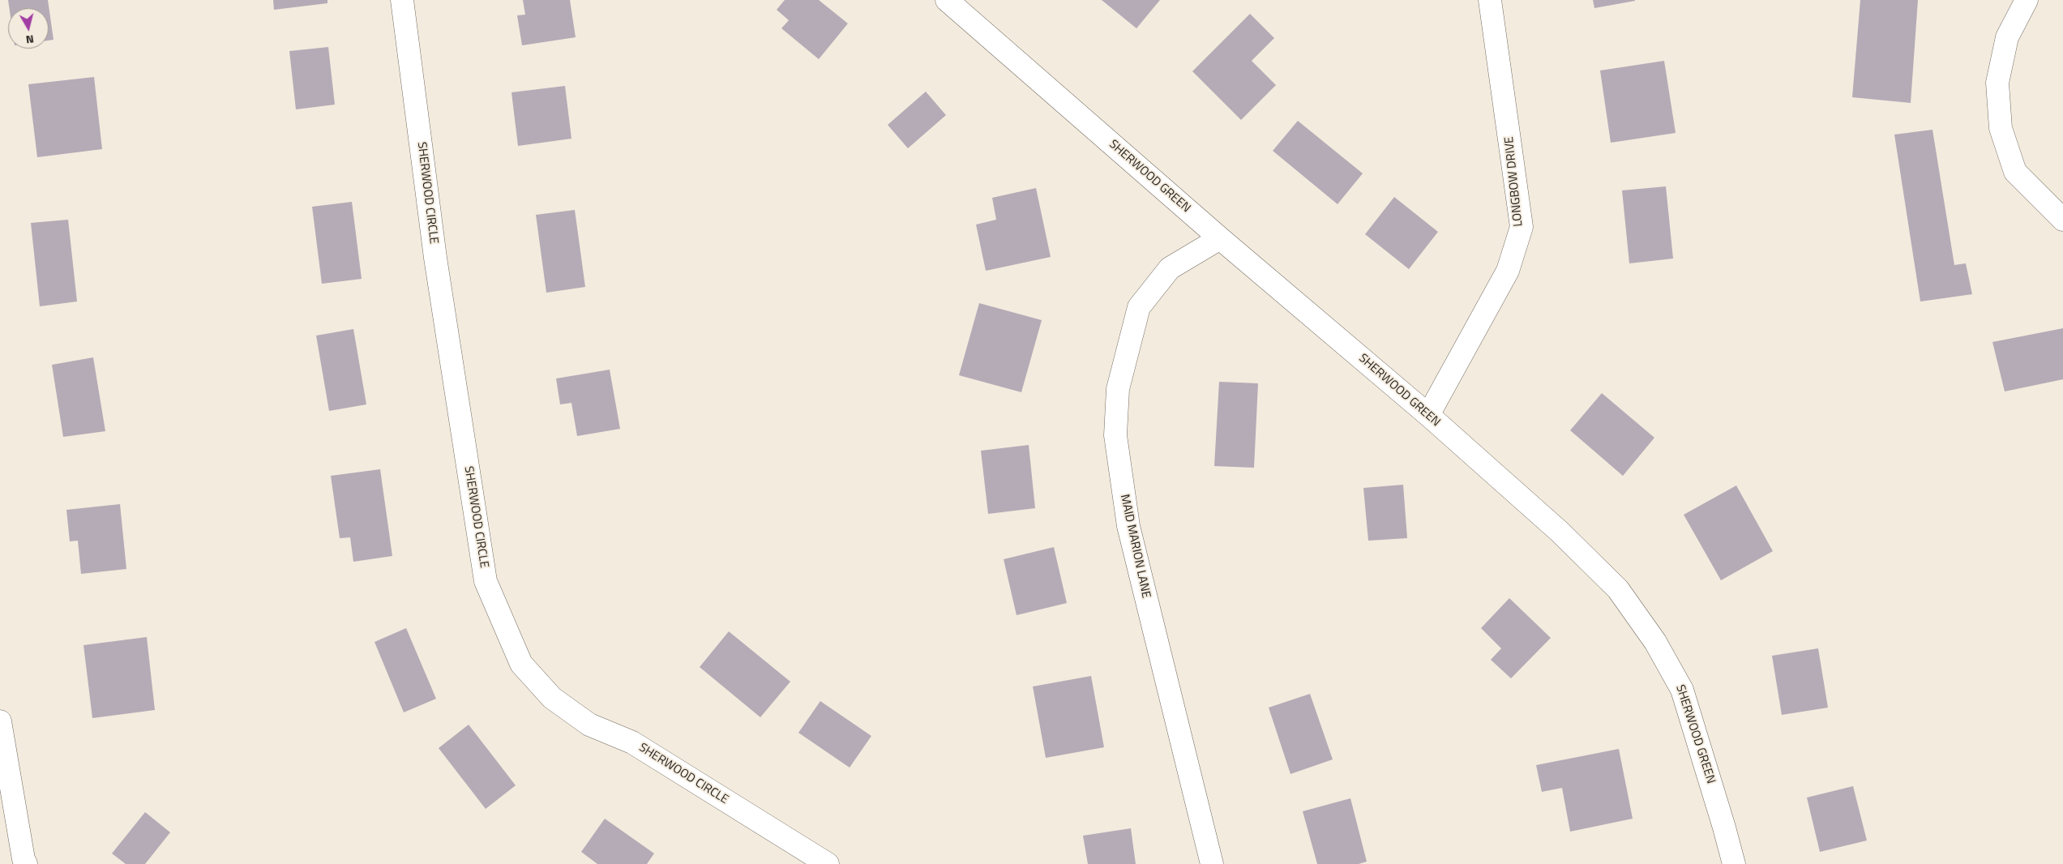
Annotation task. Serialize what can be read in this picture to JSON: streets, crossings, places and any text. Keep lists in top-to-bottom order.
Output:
{
  "streets": {
    "street": [
      "SHERWOOD GREEN",
      "LONGBOW DRIVE",
      "SHERWOOD CIRCLE",
      "MAID MARION LANE"
    ]
  },
  "crossings": [
    ["SHERWOOD GREEN", "LONGBOW DRIVE"],
    ["SHERWOOD GREEN", "MAID MARION LANE"]
  ],
  "north": "bottom"
}
